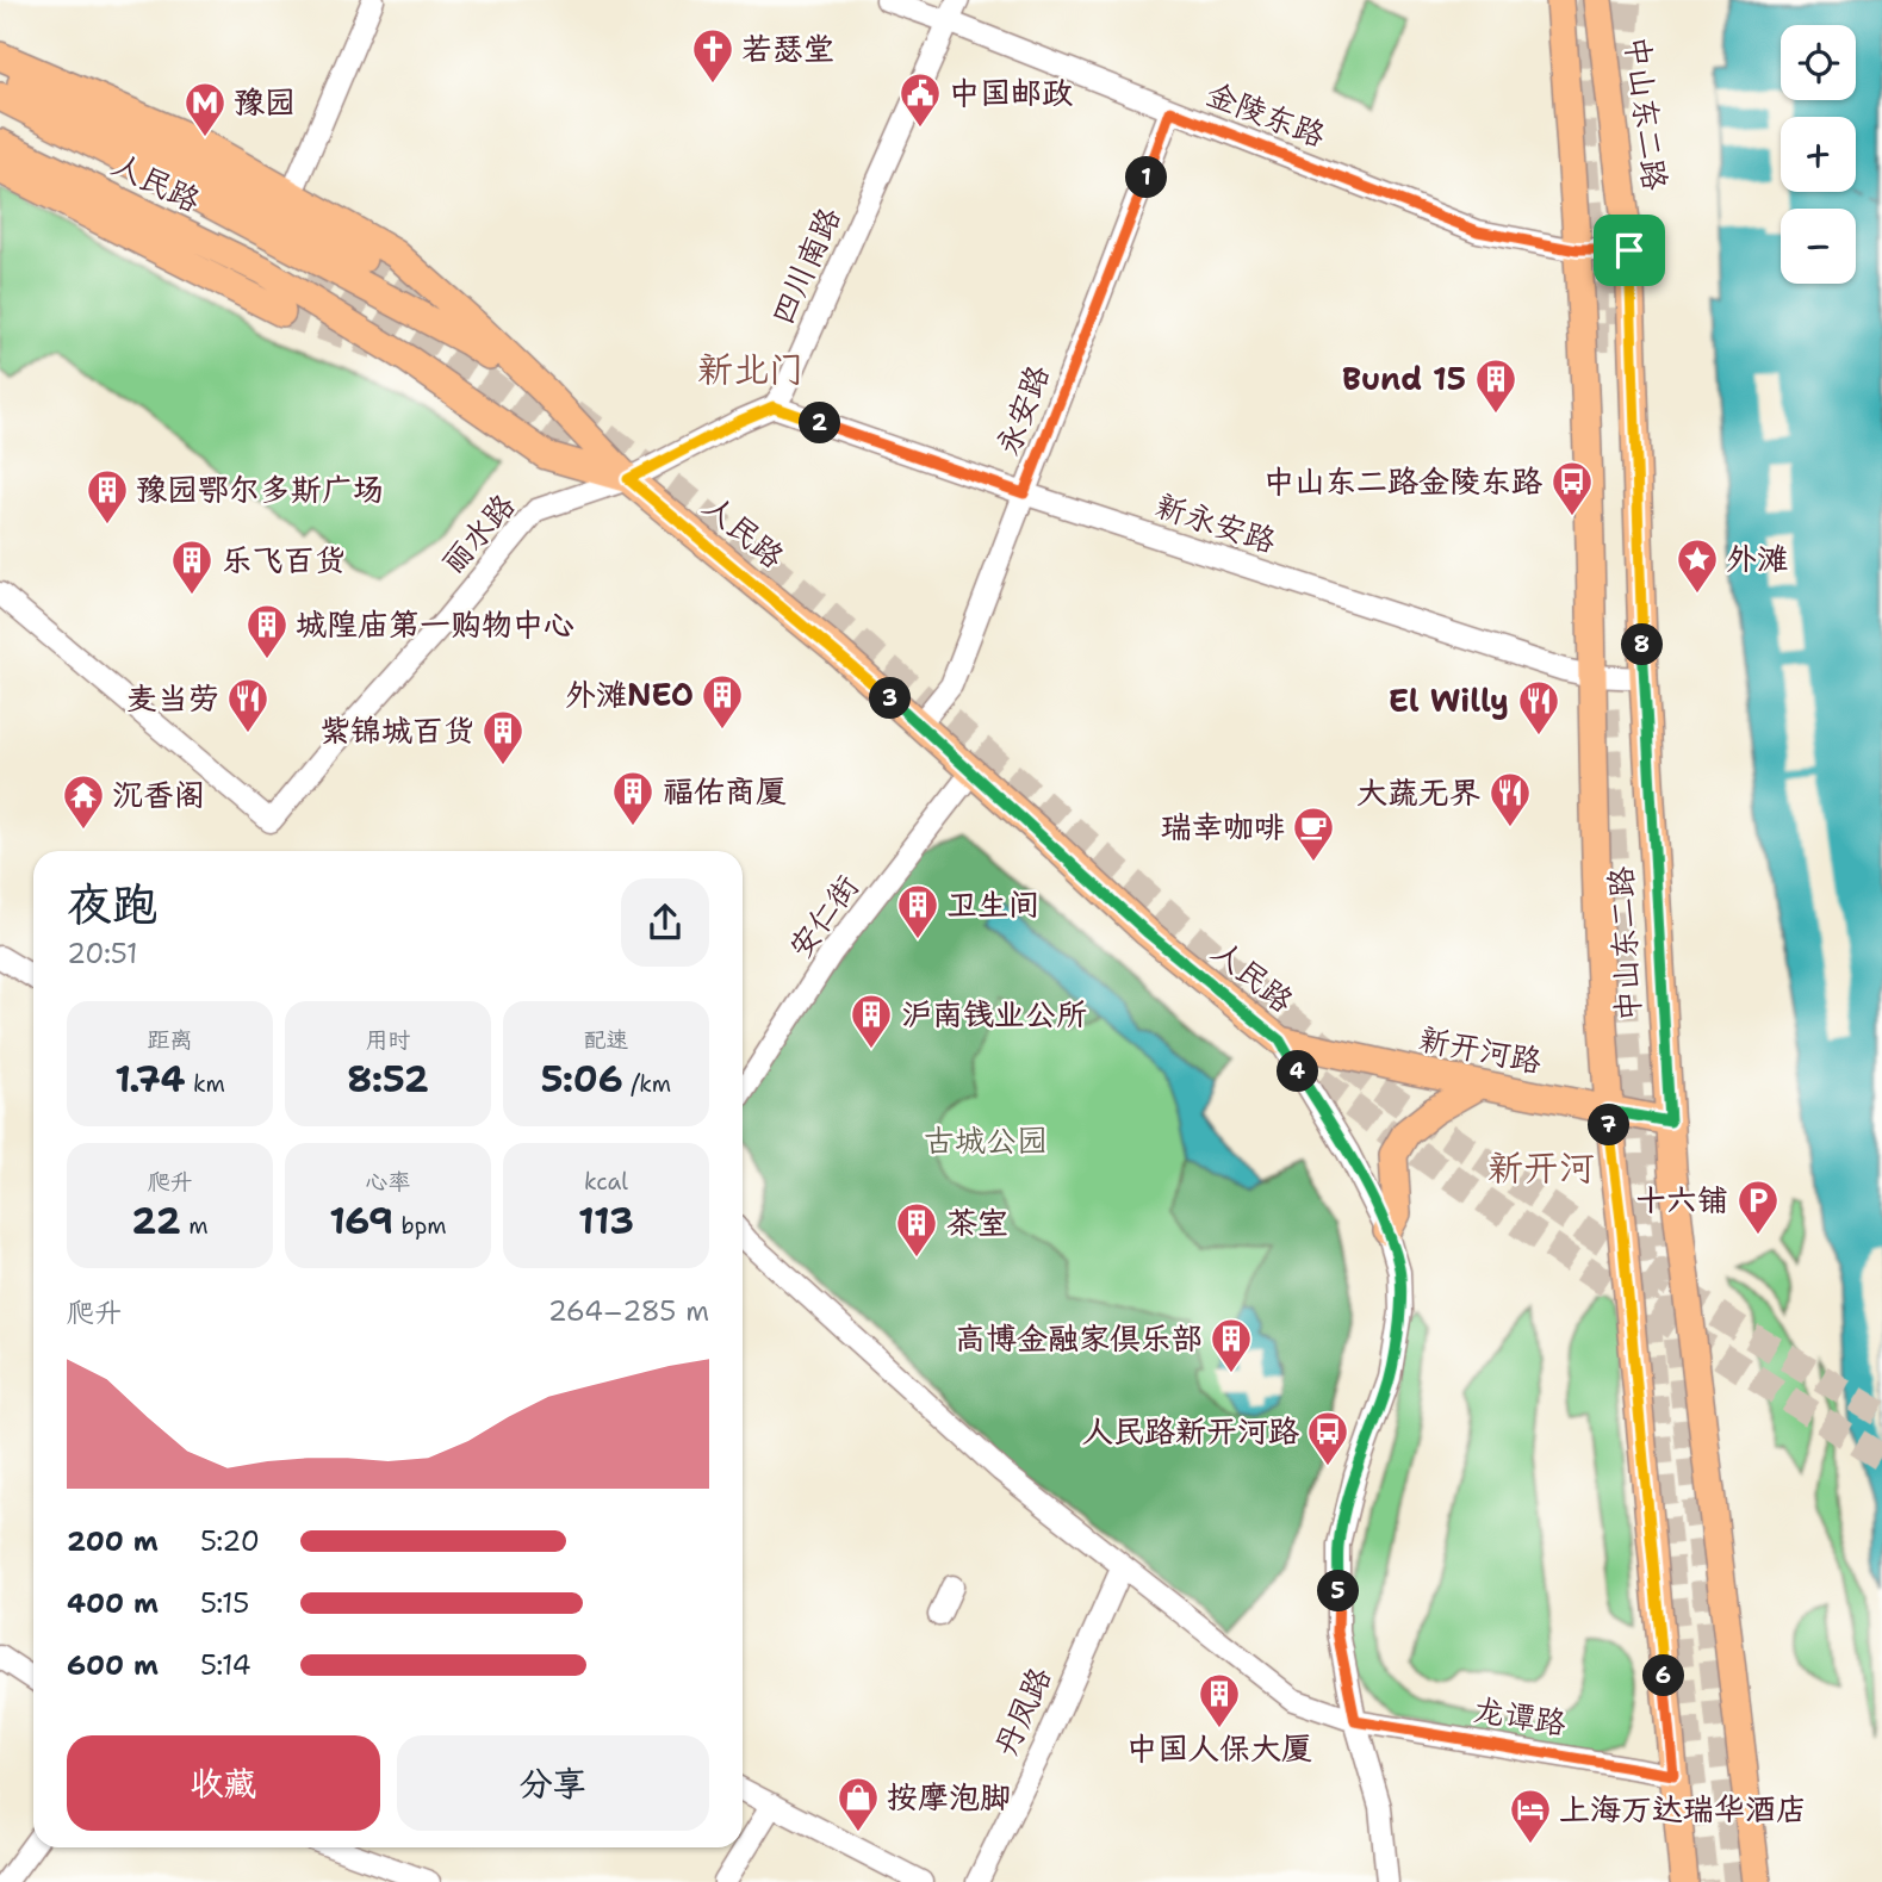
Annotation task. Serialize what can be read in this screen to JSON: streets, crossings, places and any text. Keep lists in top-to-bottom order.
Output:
{
  "streets": {
    "main road": ["中山东二路", "人民路", "新开河路"],
    "street": [
      "金陵东路",
      "四川南路",
      "永安路",
      "新永安路",
      "丽水路",
      "安仁街",
      "丹凤路",
      "龙谭路"
    ]
  },
  "crossings": [
    ["中山东二路", "金陵东路"],
    ["中山东二路", "新永安路"],
    ["中山东二路", "新开河路"],
    ["中山东二路", "龙谭路"],
    ["金陵东路", "四川南路"],
    ["金陵东路", "永安路"],
    ["人民路", "永安路"],
    ["人民路", "丽水路"],
    ["人民路", "安仁街"],
    ["人民路", "新开河路"],
    ["人民路", "龙谭路"],
    ["四川南路", "新永安路"],
    ["永安路", "新永安路"],
    ["丹凤路", "龙谭路"]
  ],
  "districts": ["新北门", "新开河"],
  "parks": ["古城公园"],
  "places": {
    "church": ["若瑟堂"],
    "public building": ["中国邮政"],
    "metro station": ["豫园"],
    "building": [
      "Bund 15",
      "豫园鄂尔多斯广场",
      "乐飞百货",
      "城隍庙第一购物中心",
      "外滩NEO",
      "紫锦城百货",
      "福佑商厦",
      "卫生间",
      "沪南钱业公所",
      "茶室",
      "高博金融家俱乐部",
      "中国人保大厦"
    ],
    "bus stop": ["中山东二路金陵东路", "人民路新开河路"],
    "place": ["外滩"],
    "restaurant": ["麦当劳", "El Willy", "大蔬无界"],
    "temple": ["沉香阁"],
    "cafe": ["瑞幸咖啡"],
    "parking": ["十六铺"],
    "shop": ["按摩泡脚"],
    "hotel": ["上海万达瑞华酒店"]
  },
  "page": {
    "map_buttons": ["+", "−"],
    "pins": [
      "1",
      "2",
      "8",
      "3",
      "4",
      "7",
      "5",
      "6"
    ],
    "heading": ["夜跑", "20:51"],
    "stats": [
      ["距离", "1.74 km"],
      ["用时", "8:52"],
      ["配速", "5:06 /km"],
      ["爬升", "22 m"],
      ["心率", "169 bpm"],
      ["kcal", "113"]
    ],
    "chart": ["爬升", "264–285 m"],
    "list": [
      {
        "name": "200 m",
        "note": "5:20"
      },
      {
        "name": "400 m",
        "note": "5:15"
      },
      {
        "name": "600 m",
        "note": "5:14"
      }
    ],
    "buttons": ["收藏", "分享"]
  }
}
